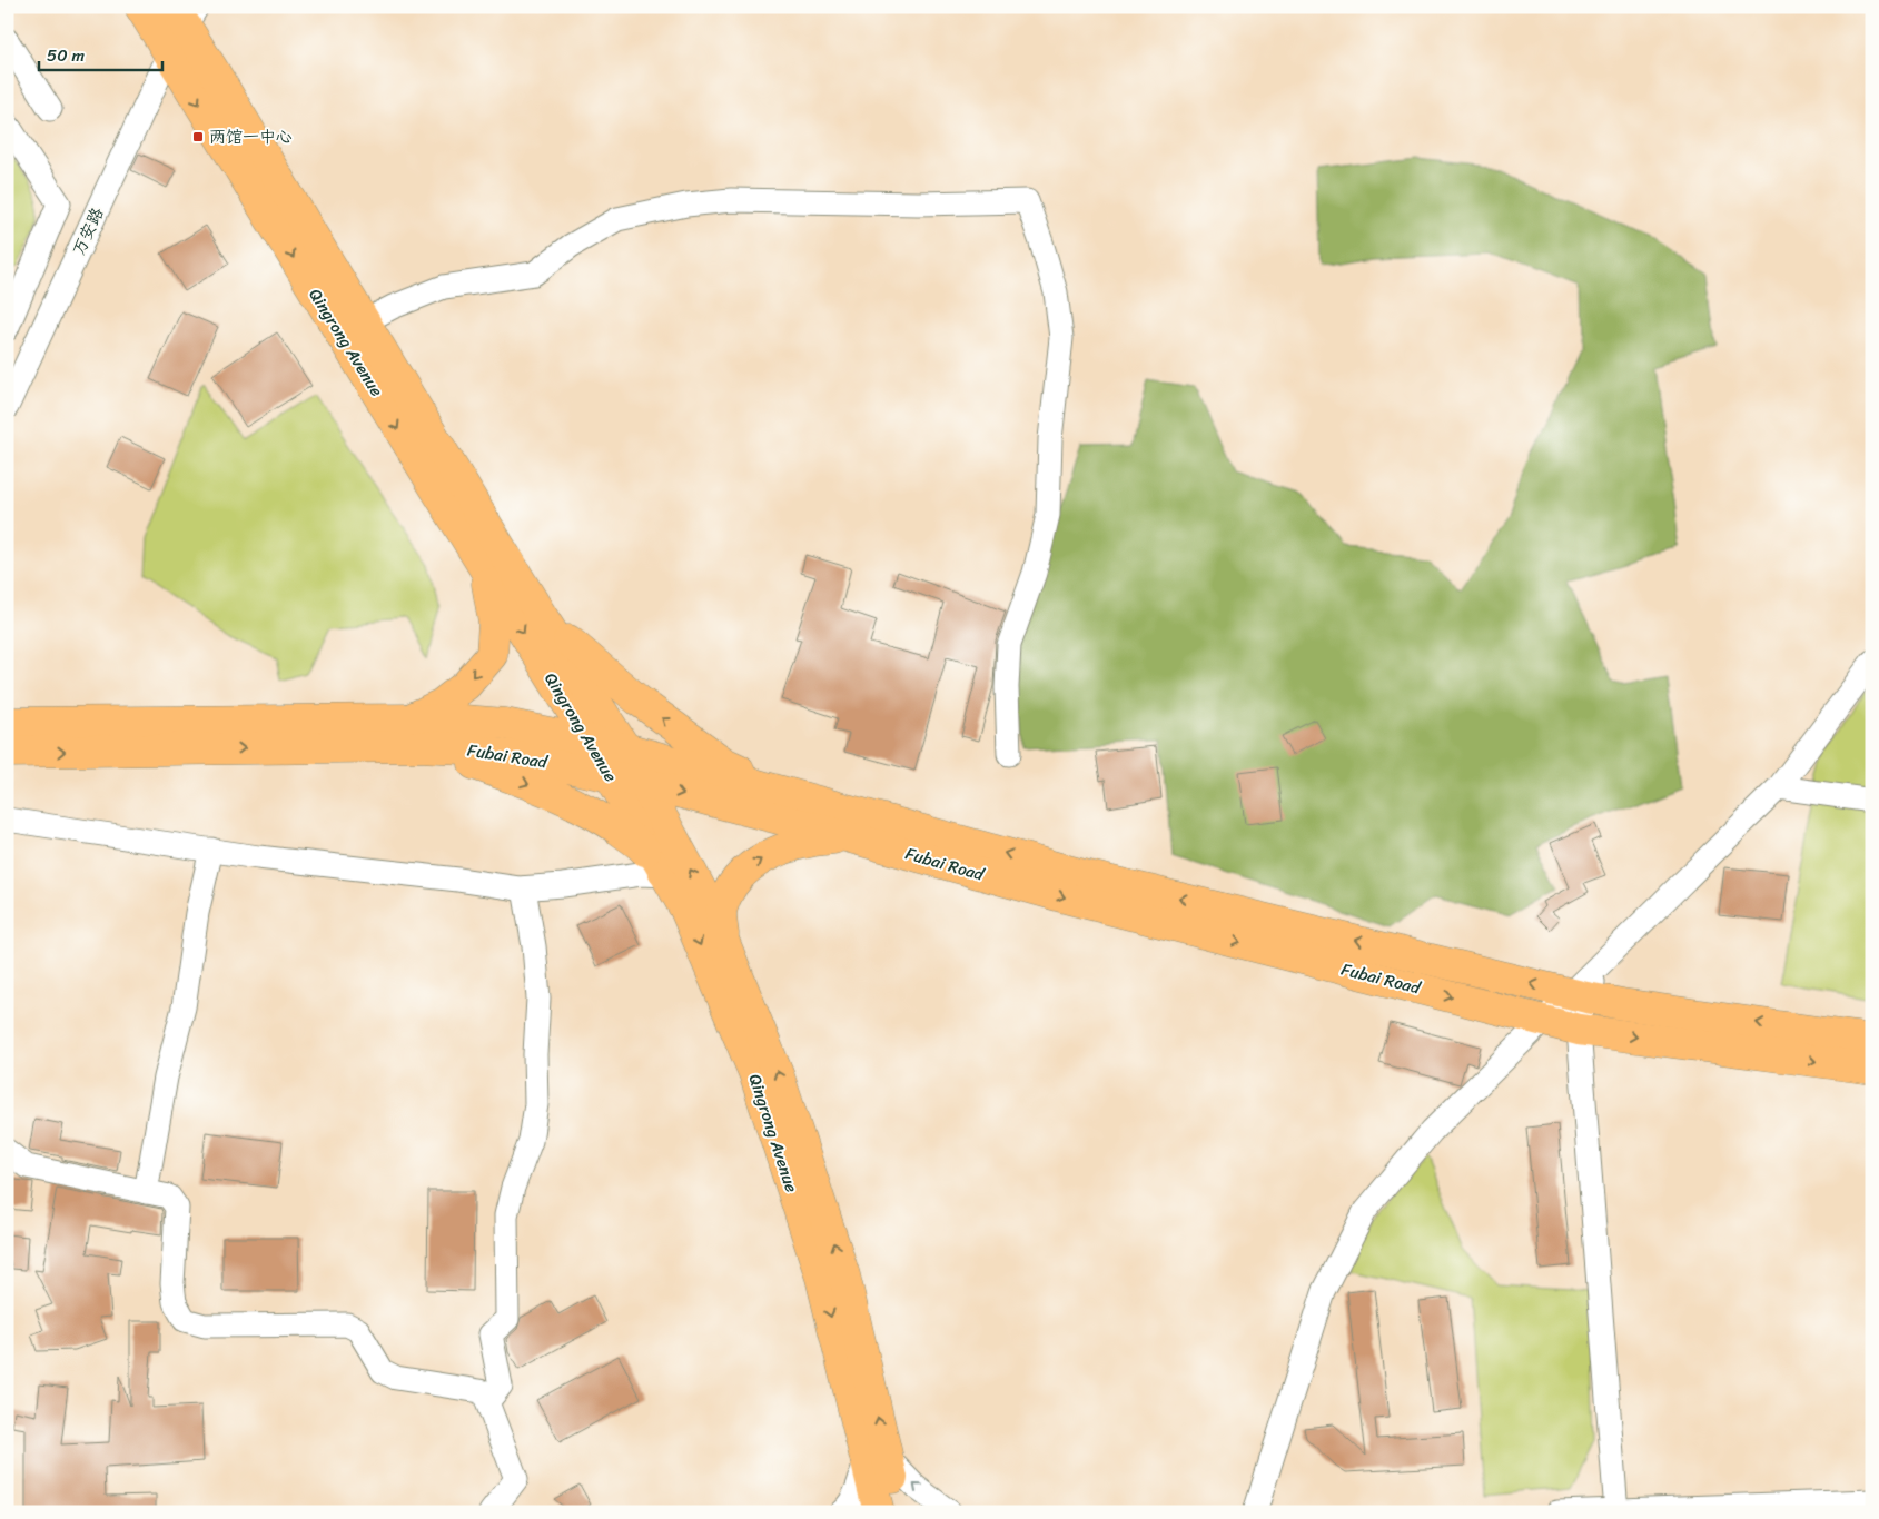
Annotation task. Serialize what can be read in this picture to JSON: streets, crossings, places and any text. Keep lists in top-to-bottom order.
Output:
{
  "streets": {
    "main road": ["Qingrong Avenue", "Fubai Road"],
    "street": ["万安路"]
  },
  "crossings": [
    ["万安路", "Qingrong Avenue"],
    ["Qingrong Avenue", "Fubai Road"]
  ],
  "places": {
    "transit": ["两馆一中心"]
  },
  "scale_bar": "50 m"
}
